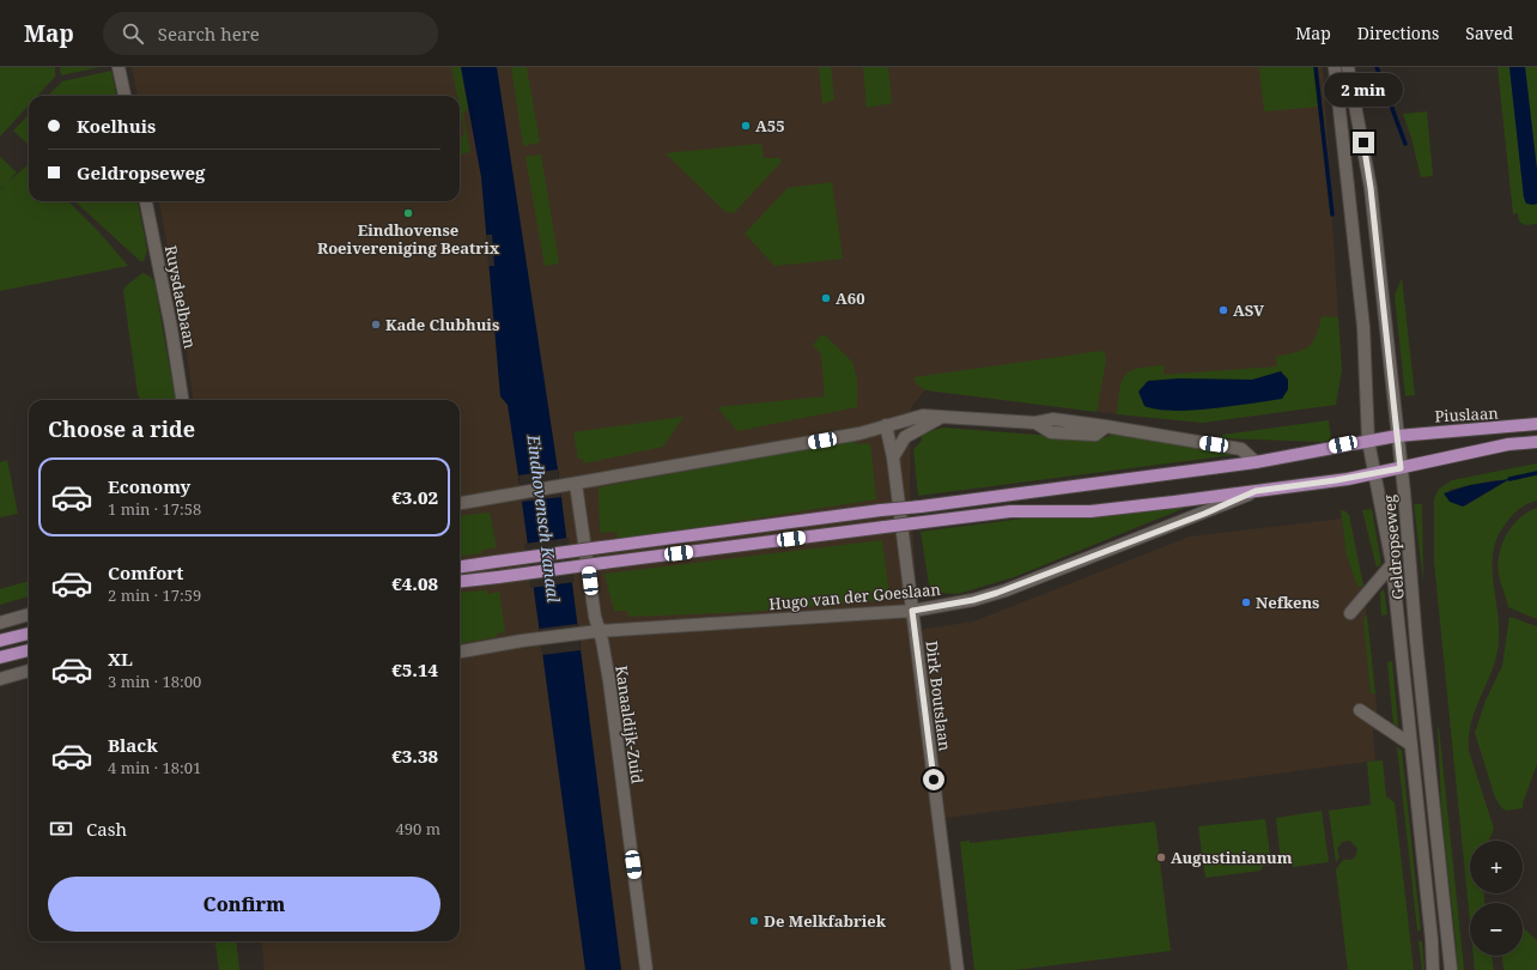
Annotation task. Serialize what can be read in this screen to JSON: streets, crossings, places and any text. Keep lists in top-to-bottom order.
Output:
{
  "streets": {
    "main road": ["Piuslaan", "Hugo van der Goeslaan"],
    "street": [
      "Ruysdaelbaan",
      "Geldropseweg",
      "Dirk Boutslaan",
      "Kanaaldijk-Zuid"
    ]
  },
  "crossings": [
    ["Piuslaan", "Geldropseweg"],
    ["Geldropseweg", "Hugo van der Goeslaan"],
    ["Hugo van der Goeslaan", "Dirk Boutslaan"],
    ["Hugo van der Goeslaan", "Kanaaldijk-Zuid"]
  ],
  "water": ["Eindhovensch Kanaal"],
  "places": [
    "A55",
    "Eindhovense Roeivereniging Beatrix",
    "A60",
    "ASV",
    "Kade Clubhuis",
    "Nefkens",
    "Augustinianum",
    "De Melkfabriek"
  ],
  "page": {
    "header": "Map",
    "search": "Search here",
    "nav": ["Map", "Directions", "Saved"],
    "bubble": "2 min",
    "banner": ["Koelhuis", "Geldropseweg"],
    "heading": "Choose a ride",
    "list": [
      {
        "name": "Economy",
        "note": "1 min · 17:58",
        "value": "€3.02"
      },
      {
        "name": "Comfort",
        "note": "2 min · 17:59",
        "value": "€4.08"
      },
      {
        "name": "XL",
        "note": "3 min · 18:00",
        "value": "€5.14"
      },
      {
        "name": "Black",
        "note": "4 min · 18:01",
        "value": "€3.38"
      }
    ],
    "pay": ["Cash", "490 m"],
    "map_buttons": ["+", "−"],
    "buttons": "Confirm"
  }
}
